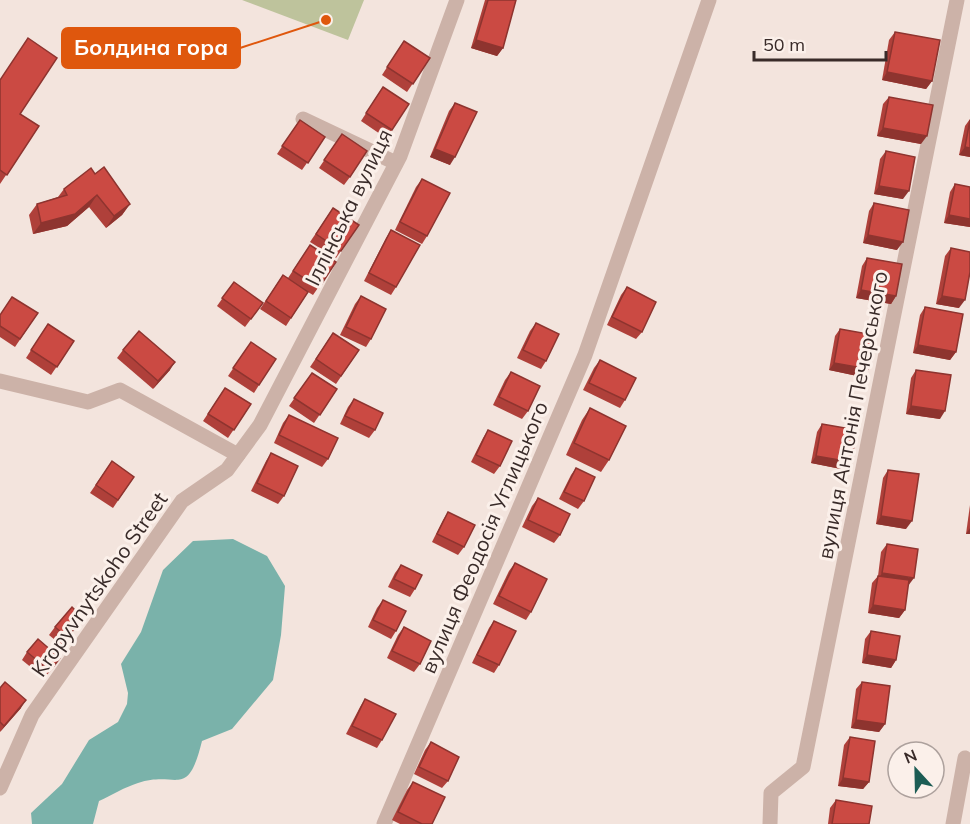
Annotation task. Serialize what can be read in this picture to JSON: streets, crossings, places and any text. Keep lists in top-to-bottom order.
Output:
{
  "streets": {
    "street": [
      "Іллінська вулиця",
      "вулиця Антонія Печерського",
      "вулиця Феодосія Углицького",
      "Kropyvnytskoho Street"
    ]
  },
  "crossings": [
    ["Іллінська вулиця", "Kropyvnytskoho Street"]
  ],
  "places": ["Болдина гора"],
  "scale_bar": "50 m",
  "north": "top"
}
